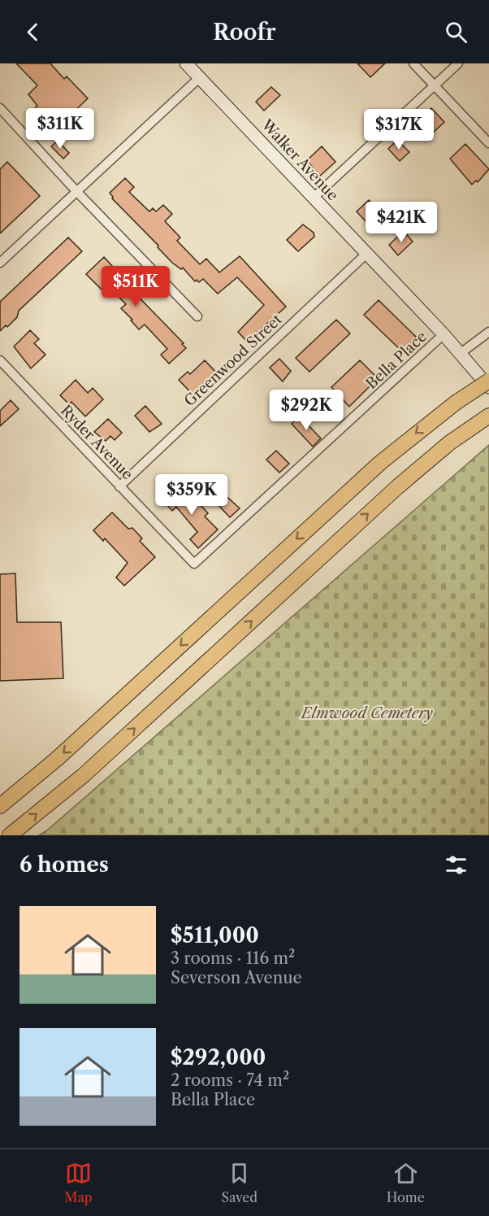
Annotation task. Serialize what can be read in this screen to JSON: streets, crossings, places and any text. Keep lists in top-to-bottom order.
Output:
{
  "streets": {
    "street": [
      "Walker Avenue",
      "Greenwood Street",
      "Bella Place",
      "Ryder Avenue"
    ]
  },
  "crossings": [
    ["Walker Avenue", "Greenwood Street"],
    ["Walker Avenue", "Bella Place"],
    ["Greenwood Street", "Ryder Avenue"],
    ["Bella Place", "Ryder Avenue"]
  ],
  "parks": ["Elmwood Cemetery"],
  "page": {
    "header": "Roofr",
    "price": [
      "$311K",
      "$317K",
      "$421K",
      "$511K",
      "$292K",
      "$359K"
    ],
    "heading": "6 homes",
    "list": [
      {
        "name": "$511,000",
        "note": "3 rooms · 116 m² · Severson Avenue"
      },
      {
        "name": "$292,000",
        "note": "2 rooms · 74 m² · Bella Place"
      }
    ],
    "tabs": ["Map", "Saved", "Home"]
  }
}
